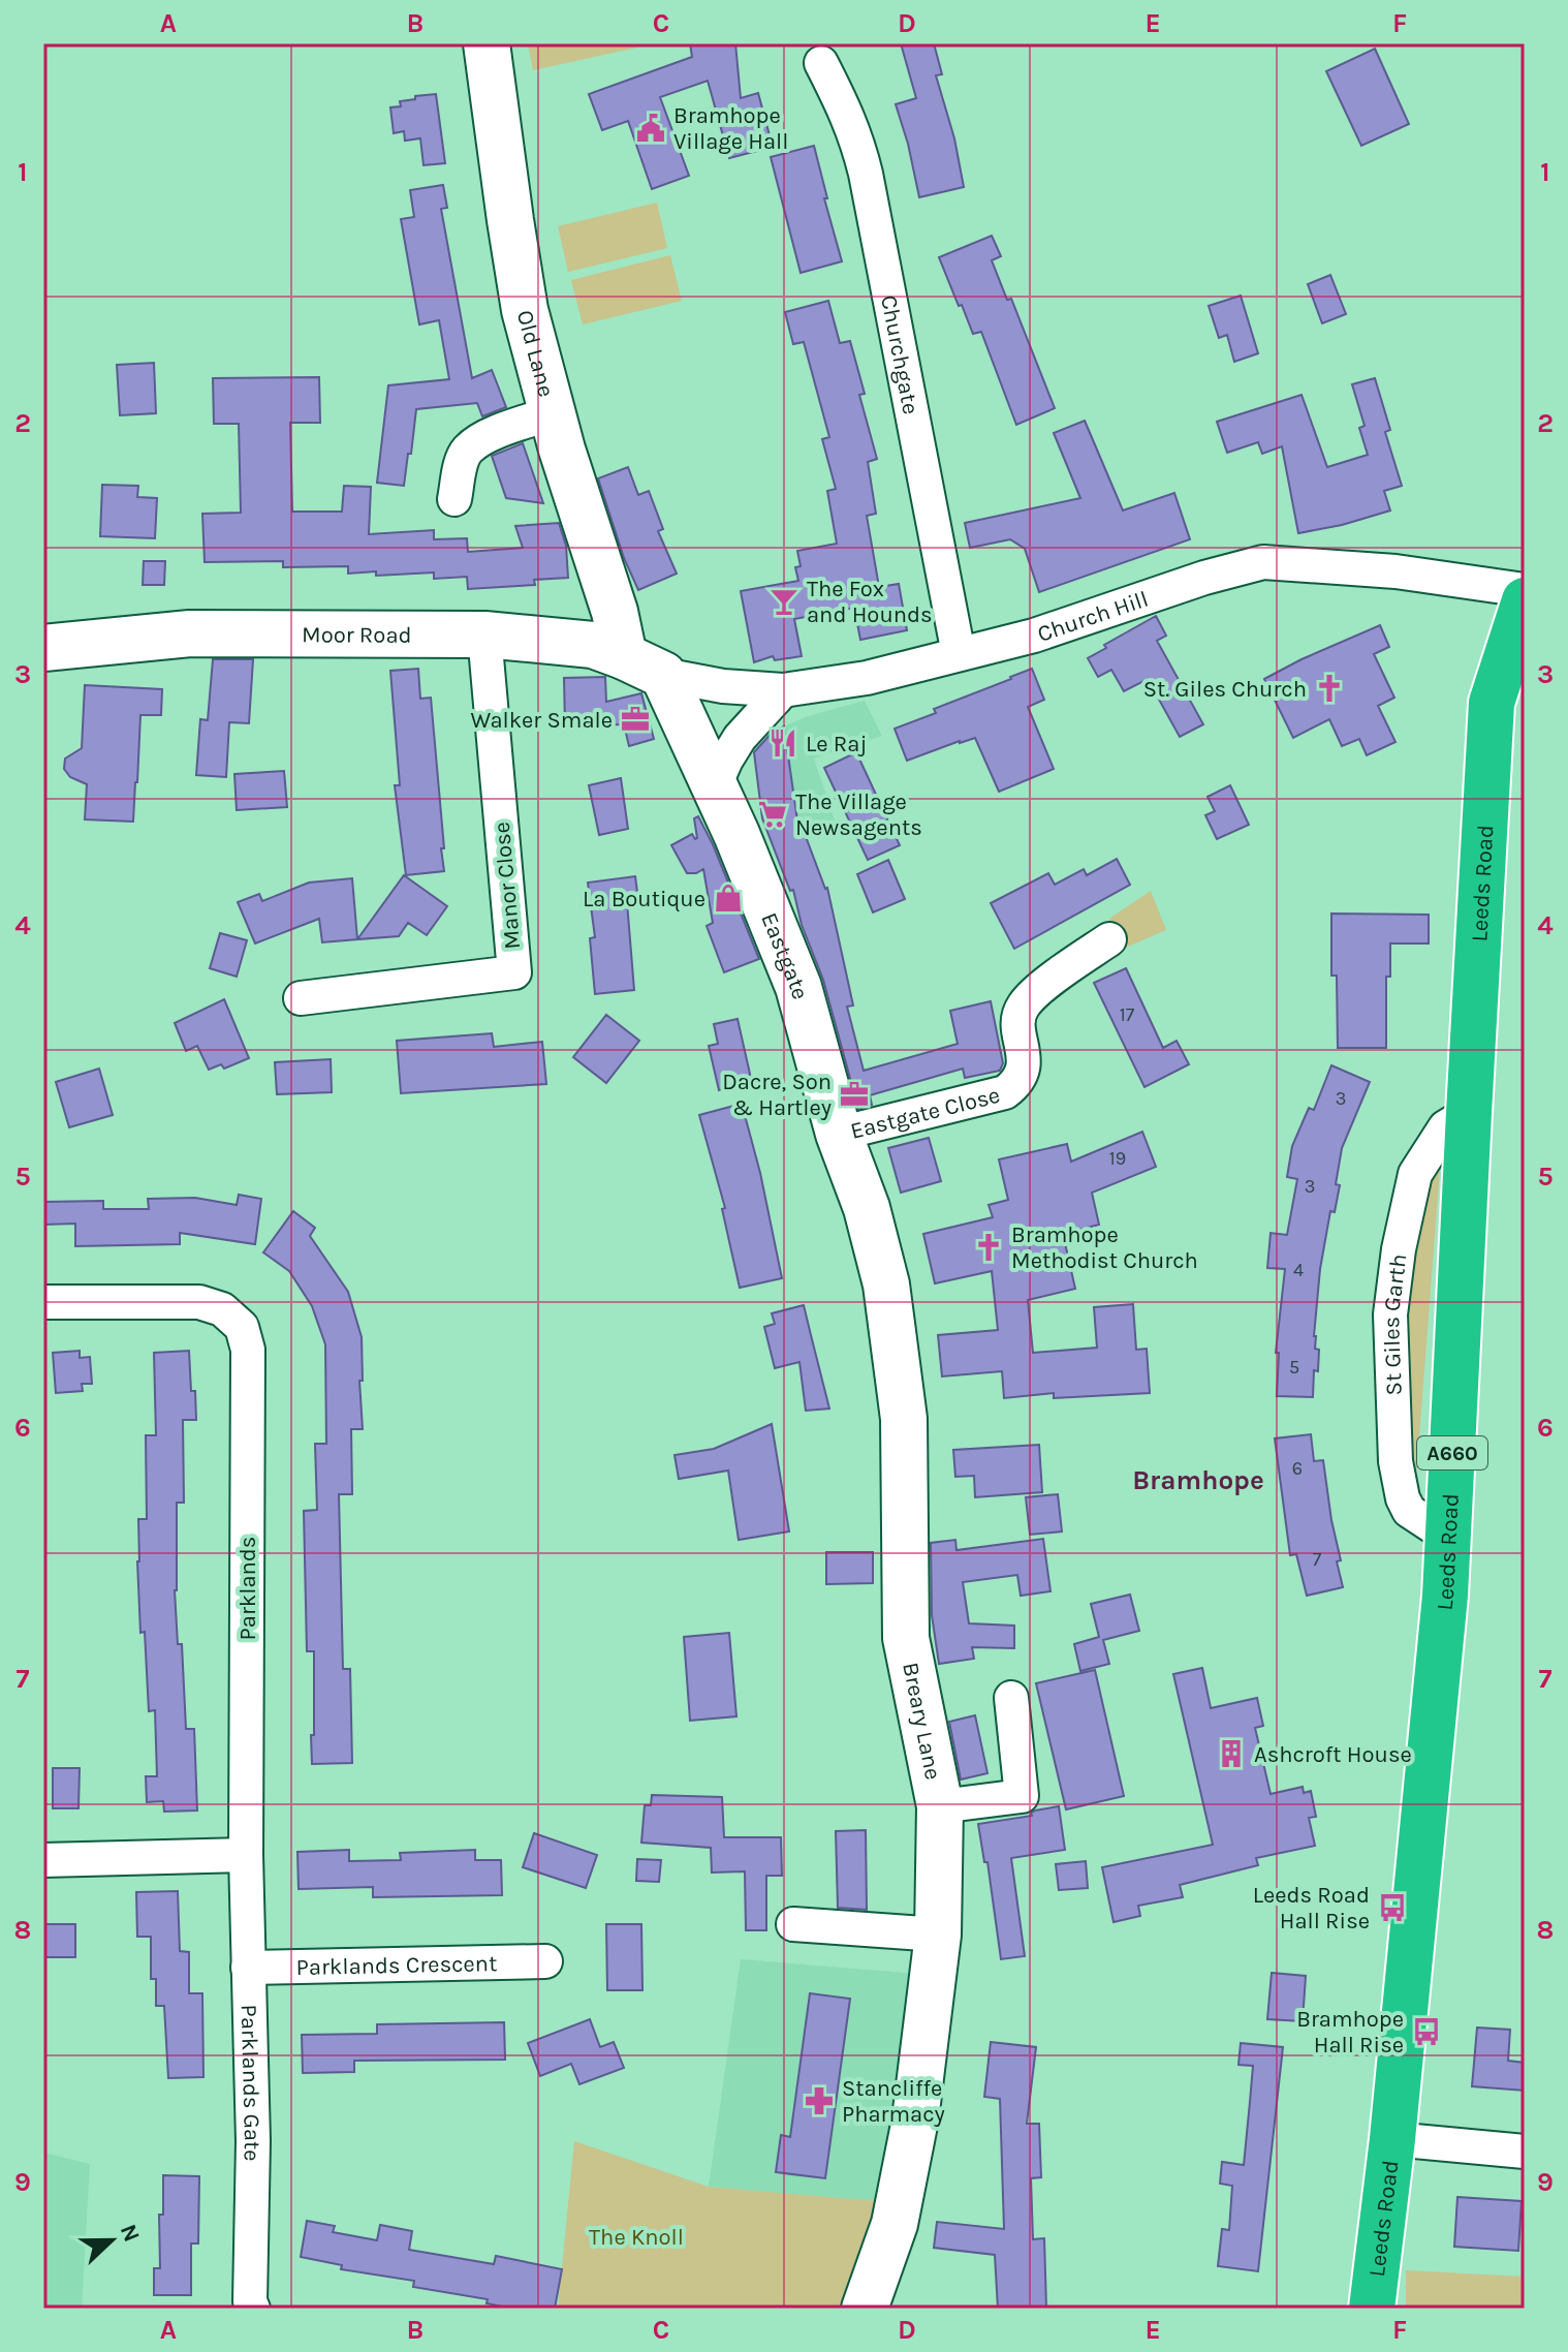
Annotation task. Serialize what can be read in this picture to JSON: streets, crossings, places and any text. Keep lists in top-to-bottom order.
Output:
{
  "streets": {
    "highway": ["Leeds Road", "A660"],
    "street": [
      "Old Lane",
      "Churchgate",
      "Church Hill",
      "Moor Road",
      "Manor Close",
      "Eastgate",
      "Eastgate Close",
      "St Giles Garth",
      "Parklands",
      "Breary Lane",
      "Parklands Crescent",
      "Parklands Gate"
    ]
  },
  "crossings": [
    ["Old Lane", "Church Hill"],
    ["Old Lane", "Moor Road"],
    ["Old Lane", "Eastgate"],
    ["Churchgate", "Church Hill"],
    ["Church Hill", "Moor Road"],
    ["Church Hill", "Eastgate"],
    ["Moor Road", "Manor Close"],
    ["Moor Road", "Eastgate"],
    ["Leeds Road", "St Giles Garth"],
    ["Eastgate", "Eastgate Close"],
    ["Eastgate", "Breary Lane"],
    ["Eastgate Close", "Breary Lane"],
    ["Parklands", "Parklands Gate"],
    ["Parklands Crescent", "Parklands Gate"]
  ],
  "districts": ["Bramhope"],
  "parks": ["The Knoll"],
  "places": {
    "public building": ["Bramhope Village Hall"],
    "bar": ["The Fox and Hounds"],
    "church": ["St. Giles Church", "Bramhope Methodist Church"],
    "office": ["Walker Smale", "Dacre, Son & Hartley"],
    "restaurant": ["Le Raj"],
    "supermarket": ["The Village Newsagents"],
    "shop": ["La Boutique"],
    "building": ["Ashcroft House"],
    "bus stop": ["Leeds Road Hall Rise", "Bramhope Hall Rise"],
    "pharmacy": ["Stancliffe Pharmacy"]
  },
  "house_numbers": [
    "17",
    "3",
    "19",
    "3",
    "4",
    "5",
    "6",
    "7"
  ],
  "north": "right",
  "grid": {
    "columns": [
      "A",
      "B",
      "C",
      "D",
      "E",
      "F"
    ],
    "rows": [
      "1",
      "2",
      "3",
      "4",
      "5",
      "6",
      "7",
      "8",
      "9"
    ]
  }
}
